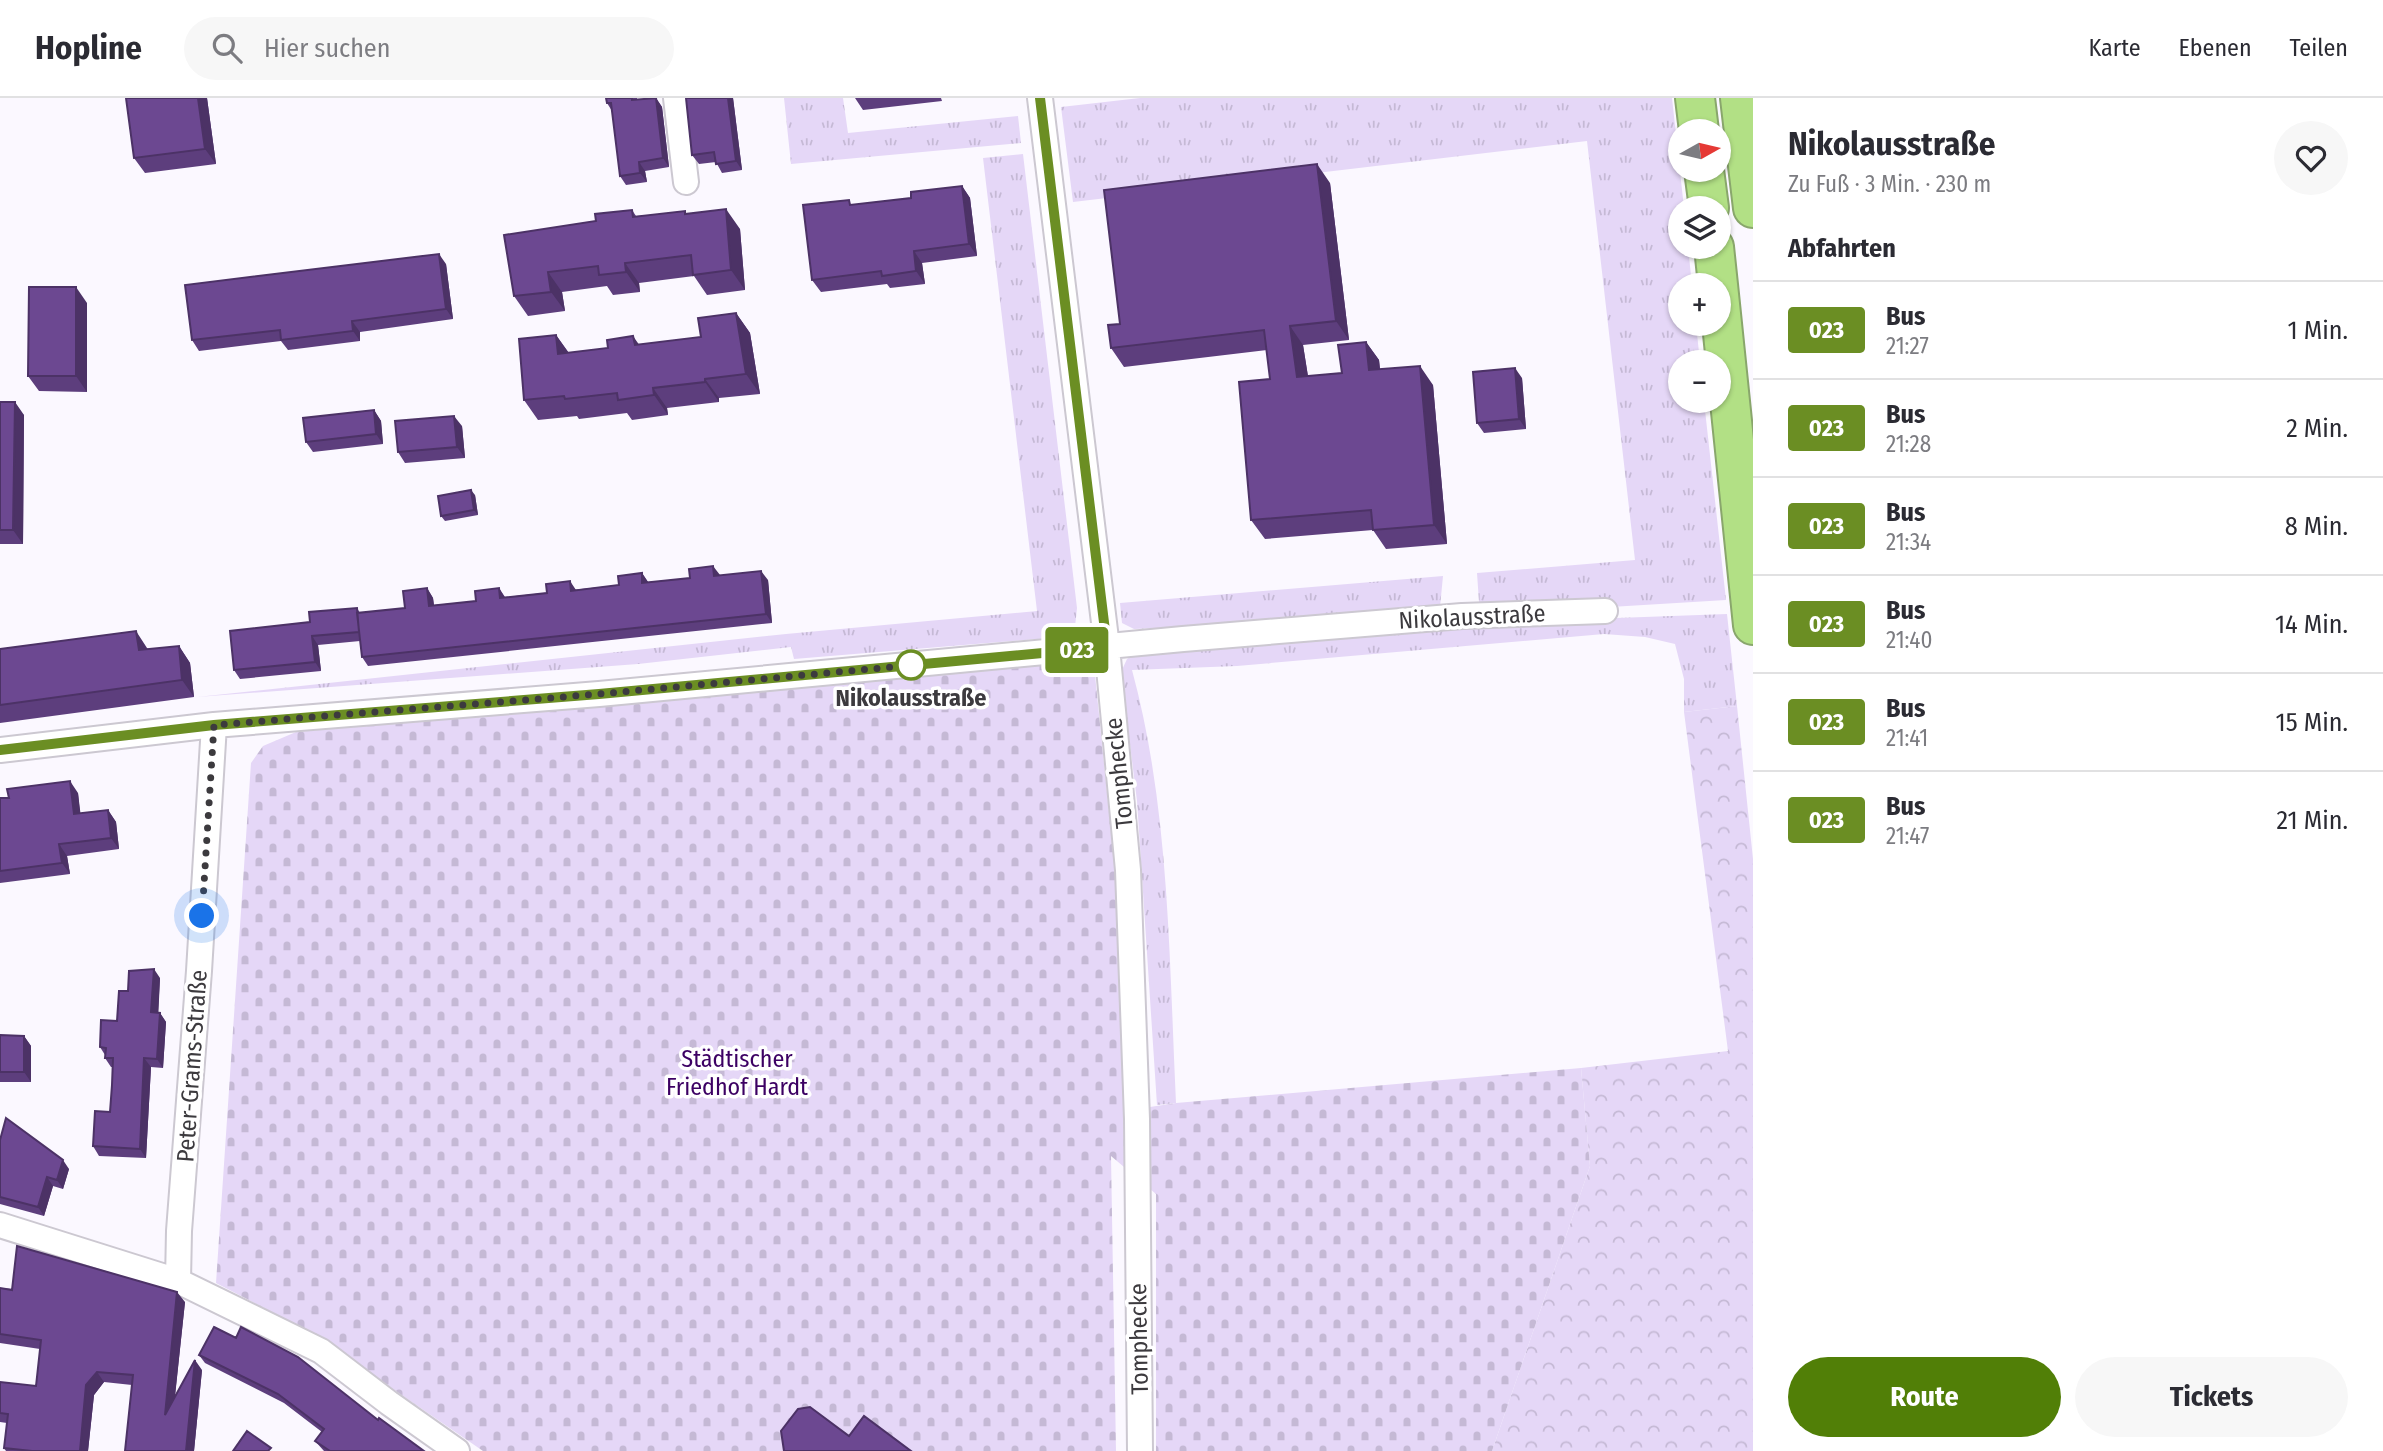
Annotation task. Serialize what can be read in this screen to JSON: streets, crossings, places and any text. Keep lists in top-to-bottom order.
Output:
{
  "streets": {
    "street": ["Nikolausstraße", "Tomphecke", "Peter-Grams-Straße"]
  },
  "crossings": [
    ["Nikolausstraße", "Tomphecke"],
    ["Nikolausstraße", "Peter-Grams-Straße"]
  ],
  "parks": ["Städtischer Friedhof Hardt"],
  "places": ["Nikolausstraße"],
  "lines": ["bus line 023"],
  "north": "right",
  "page": {
    "header": "Hopline",
    "search": "Hier suchen",
    "nav": ["Karte", "Ebenen", "Teilen"],
    "on_map": "023",
    "heading": [
      ["Nikolausstraße", "Zu Fuß · 3 Min. · 230 m"],
      "Abfahrten"
    ],
    "map_buttons": ["+", "−"],
    "list": [
      {
        "mark": "023",
        "name": "Bus",
        "note": "21:27",
        "value": "1 Min."
      },
      {
        "mark": "023",
        "name": "Bus",
        "note": "21:28",
        "value": "2 Min."
      },
      {
        "mark": "023",
        "name": "Bus",
        "note": "21:34",
        "value": "8 Min."
      },
      {
        "mark": "023",
        "name": "Bus",
        "note": "21:40",
        "value": "14 Min."
      },
      {
        "mark": "023",
        "name": "Bus",
        "note": "21:41",
        "value": "15 Min."
      },
      {
        "mark": "023",
        "name": "Bus",
        "note": "21:47",
        "value": "21 Min."
      }
    ],
    "buttons": ["Route", "Tickets"]
  }
}
